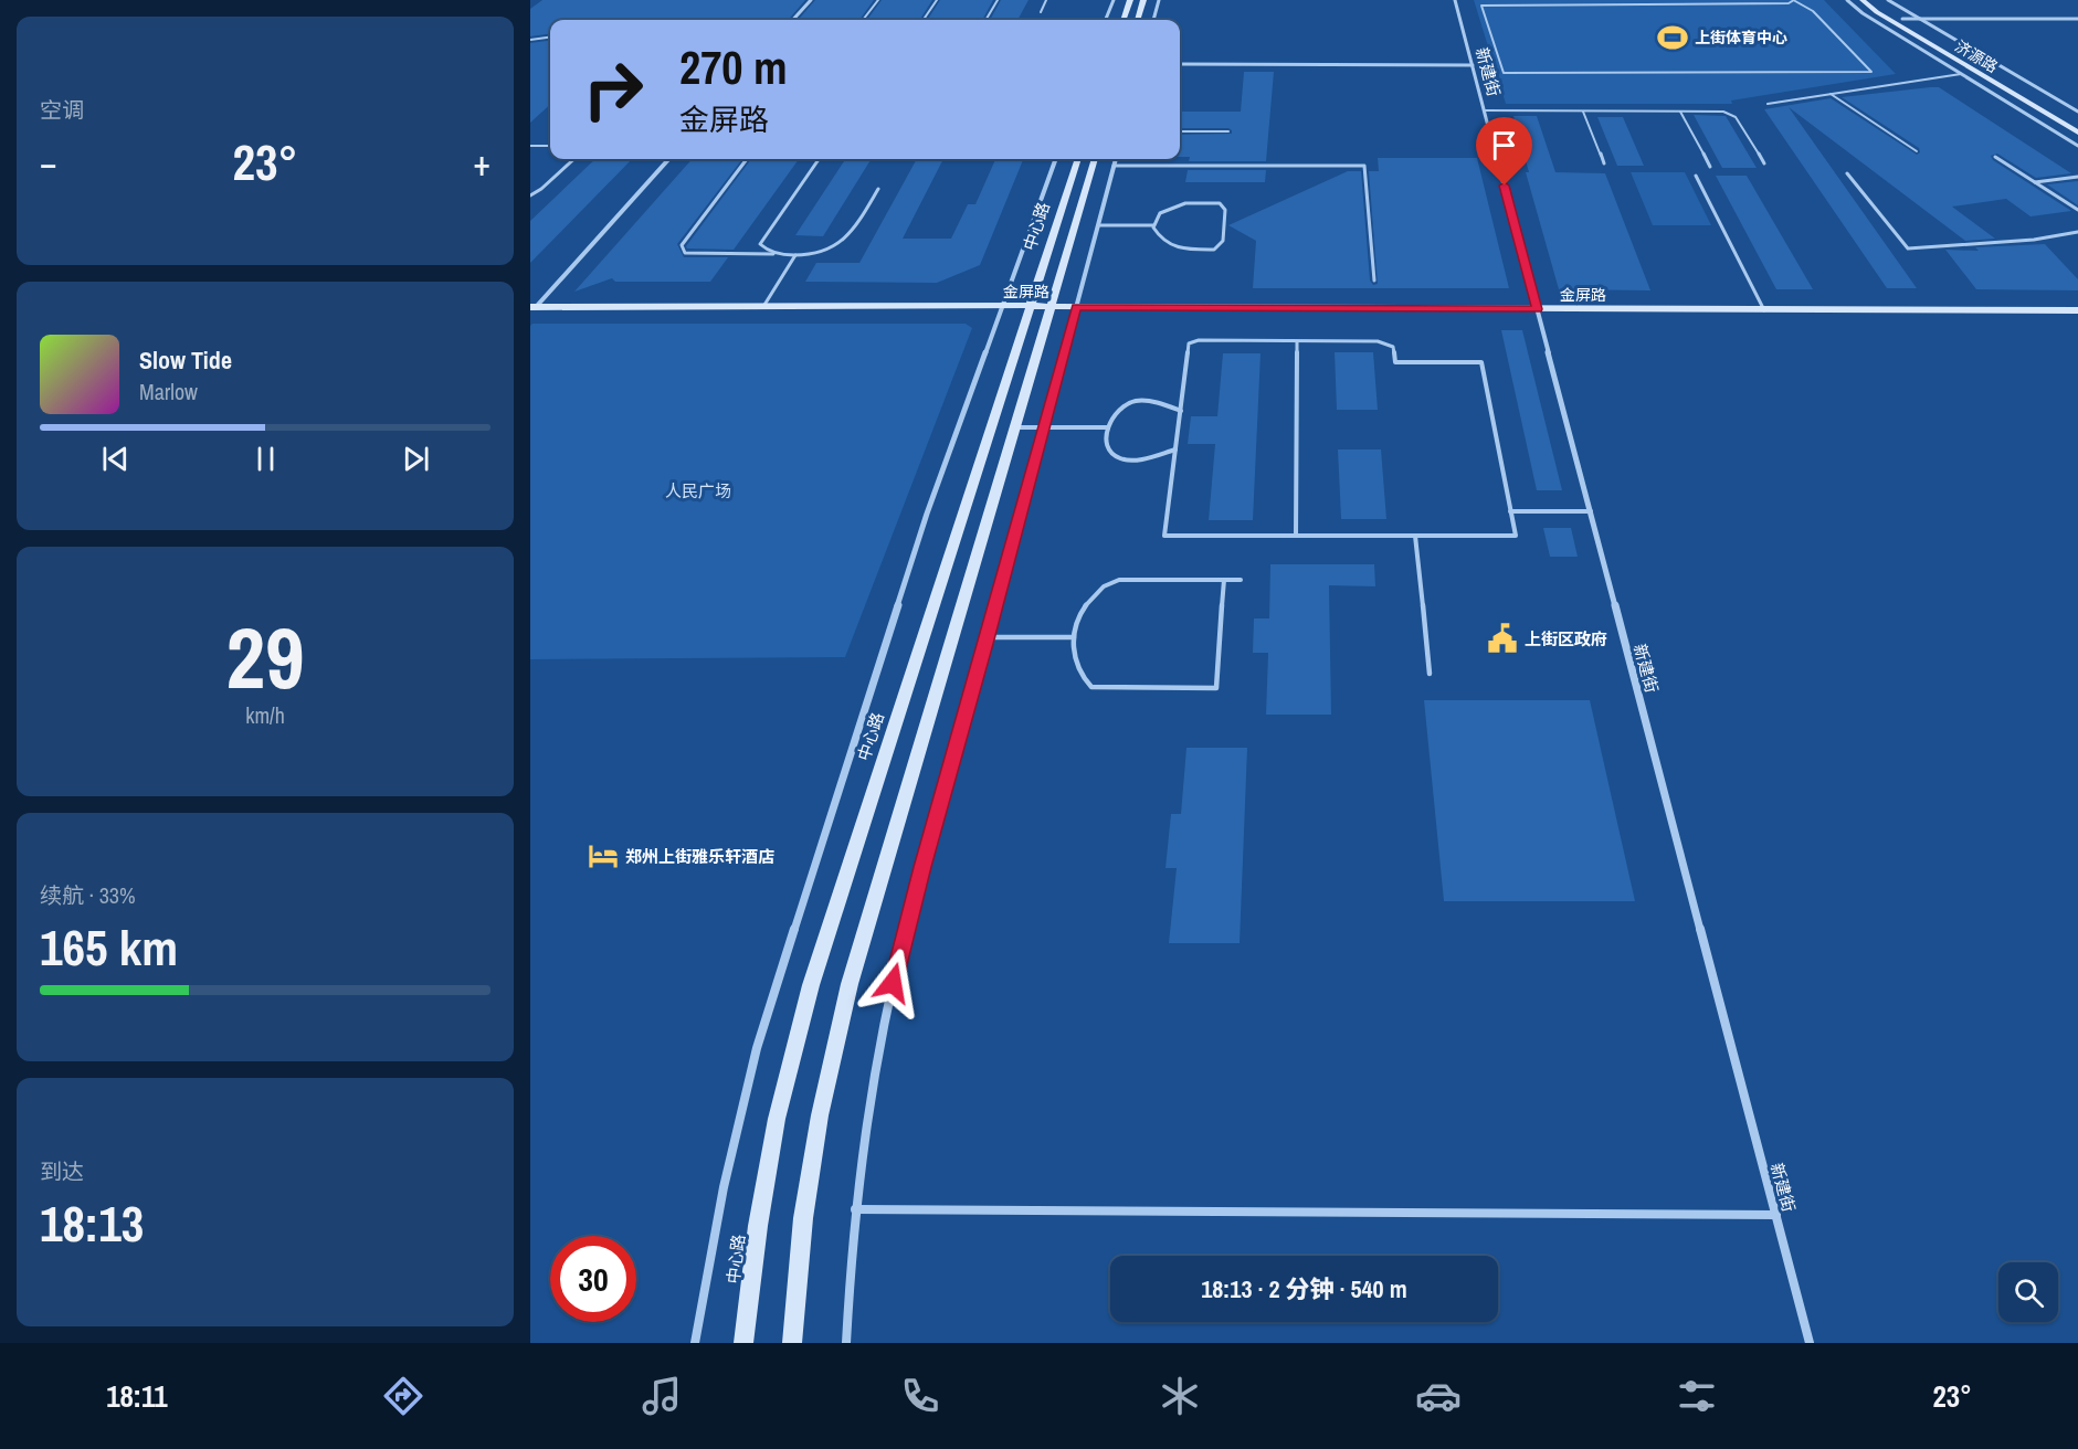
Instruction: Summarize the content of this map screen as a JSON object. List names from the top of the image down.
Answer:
{
  "streets": {
    "main road": ["济源路", "中心路", "金屏路"],
    "street": ["新建街"]
  },
  "crossings": [
    ["新建街", "金屏路"],
    ["中心路", "金屏路"]
  ],
  "parks": ["人民广场"],
  "places": {
    "sports": ["上街体育中心"],
    "public building": ["上街区政府"],
    "hotel": ["郑州上街雅乐轩酒店"]
  },
  "page": {
    "tile": [
      "空调",
      ["29", "km/h"],
      ["续航 · 33%", "165 km"],
      ["到达", "18:13"]
    ],
    "turn": ["270 m", "金屏路"],
    "heat": ["−", "23°", "+"],
    "song": ["Slow Tide", "Marlow"],
    "limit": "30",
    "trip": "18:13 · 2 分钟 · 540 m",
    "tabs": ["18:11", "23°"]
  }
}
